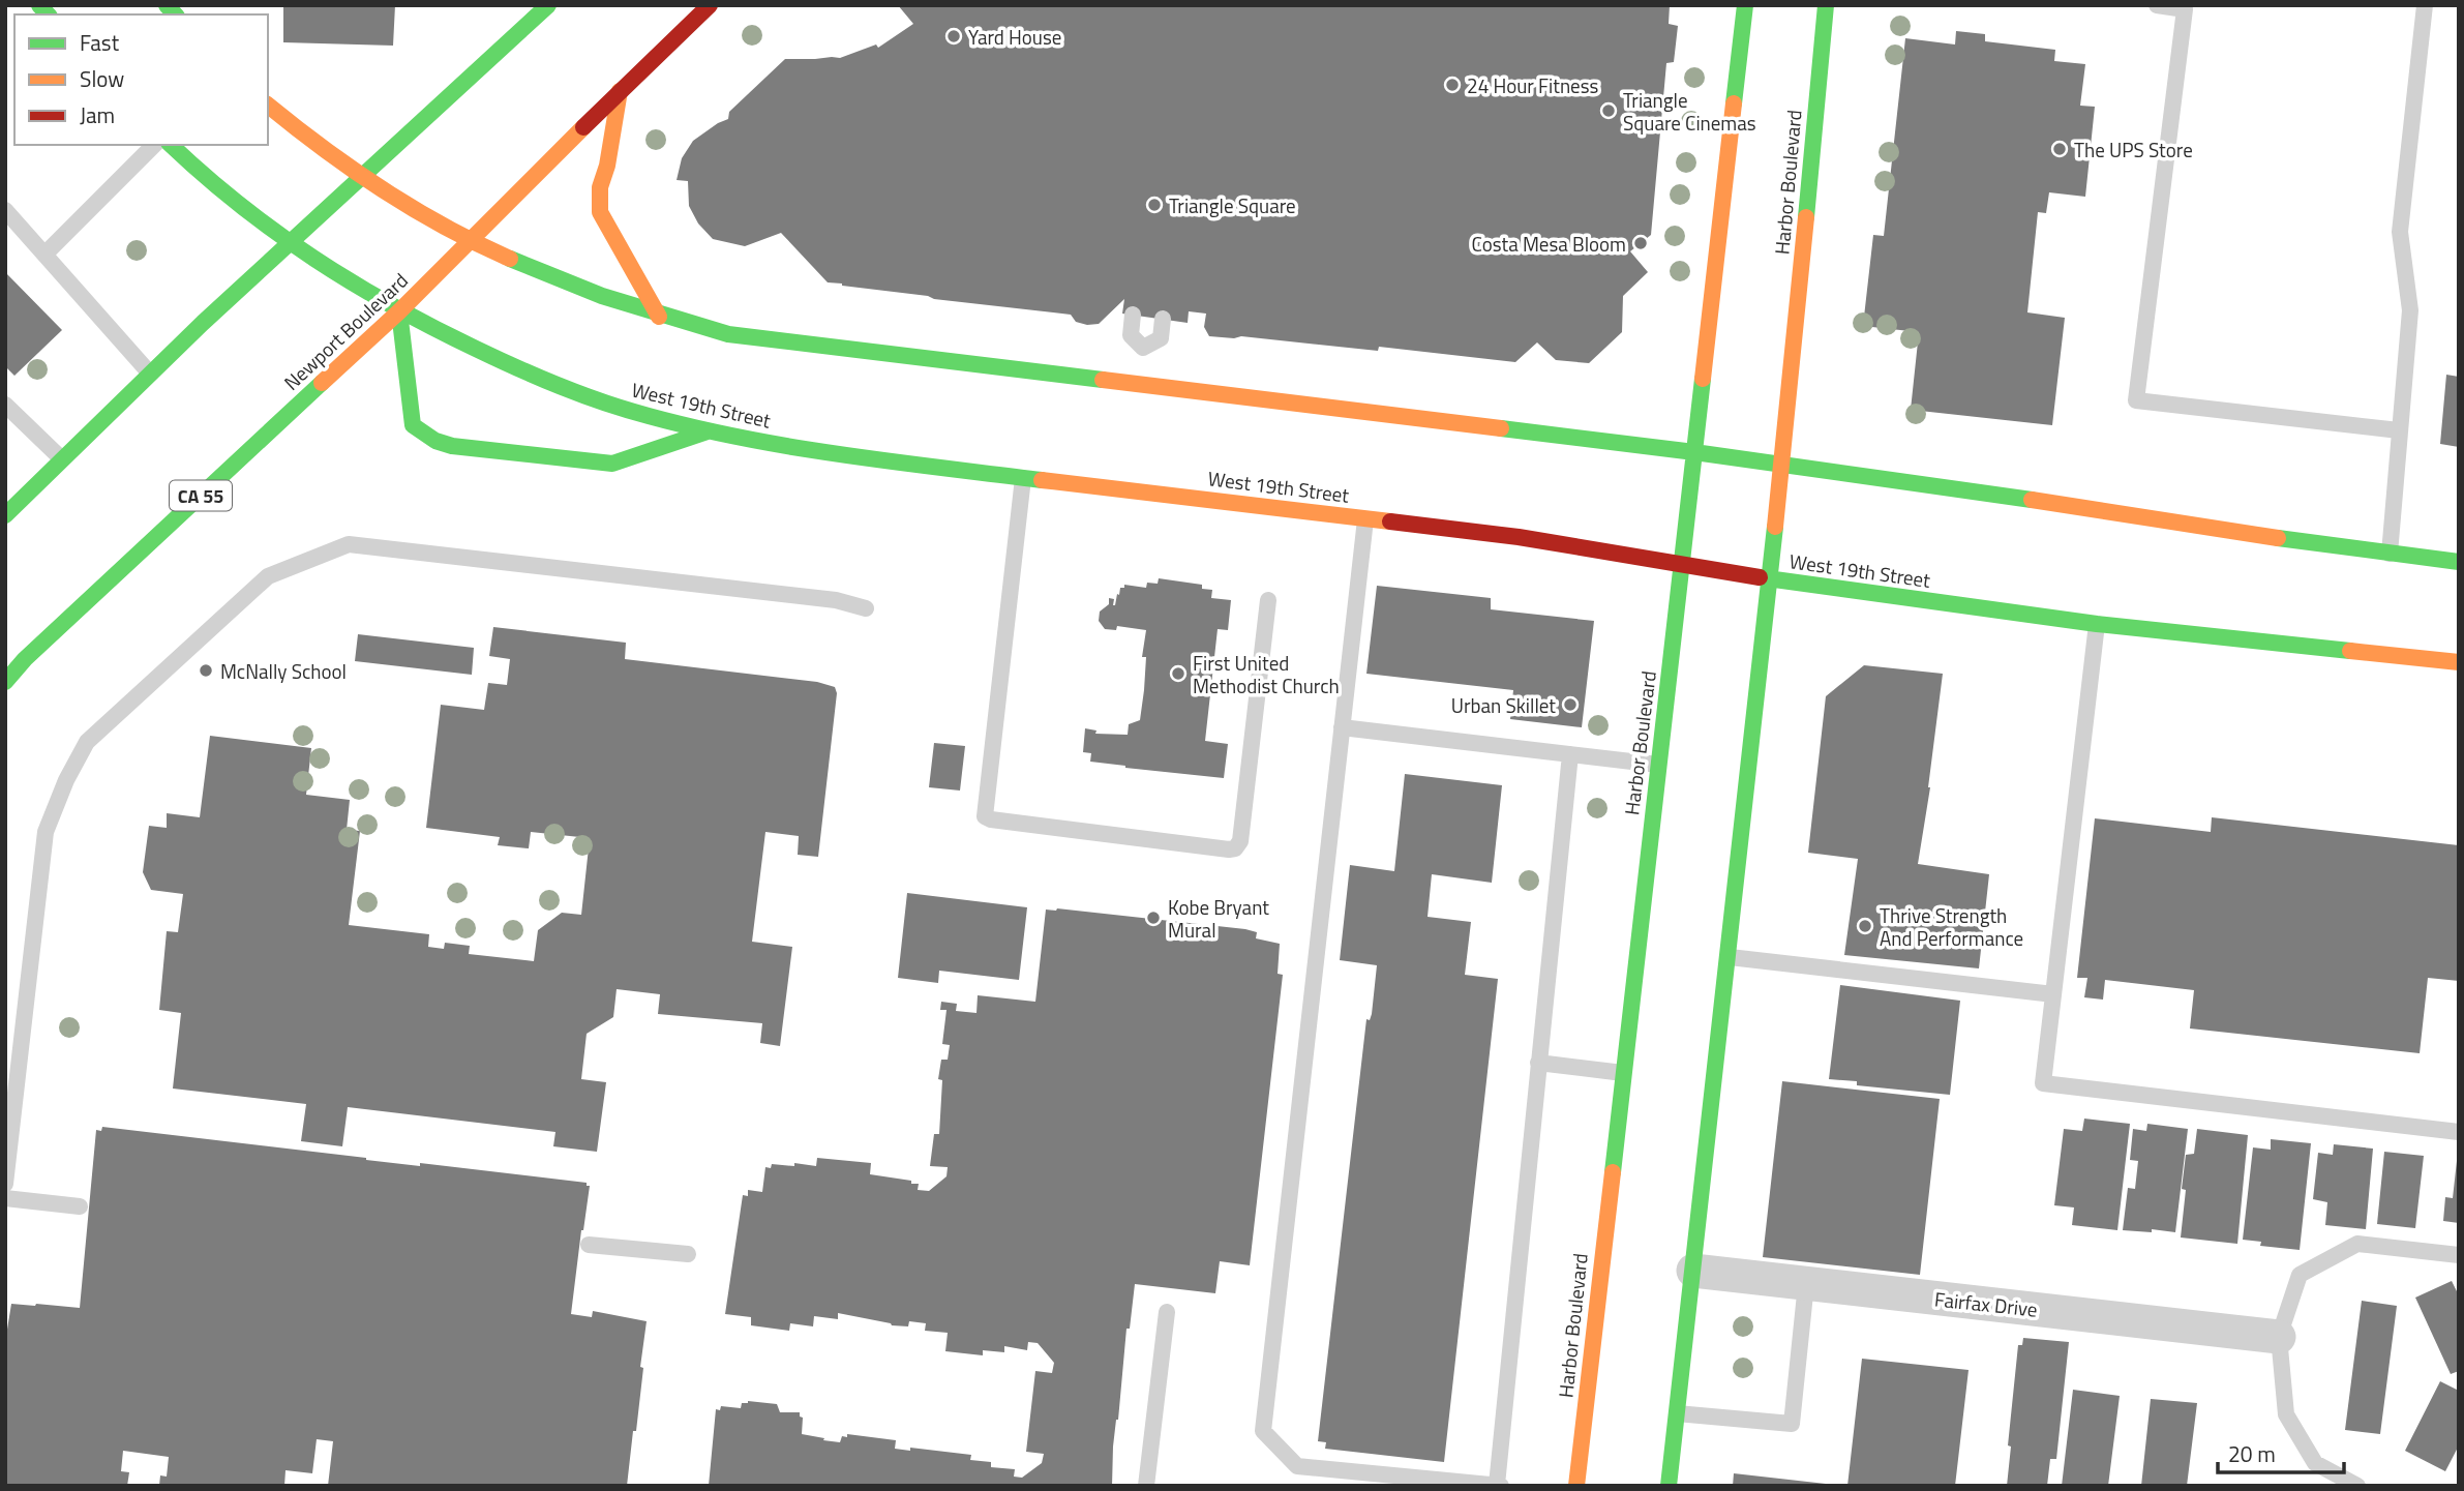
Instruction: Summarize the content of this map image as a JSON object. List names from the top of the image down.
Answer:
{
  "streets": {
    "main road": [
      "Harbor Boulevard",
      "Newport Boulevard",
      "West 19th Street",
      "CA 55"
    ],
    "street": ["Fairfax Drive"]
  },
  "crossings": [
    ["Harbor Boulevard", "West 19th Street"],
    ["Harbor Boulevard", "Fairfax Drive"],
    ["Newport Boulevard", "West 19th Street"]
  ],
  "places": [
    "Yard House",
    "24 Hour Fitness",
    "Triangle Square Cinemas",
    "The UPS Store",
    "Triangle Square",
    "Costa Mesa Bloom",
    "McNally School",
    "First United Methodist Church",
    "Urban Skillet",
    "Kobe Bryant Mural",
    "Thrive Strength And Performance"
  ],
  "legend": ["Fast", "Slow", "Jam"],
  "scale_bar": "20 m"
}
